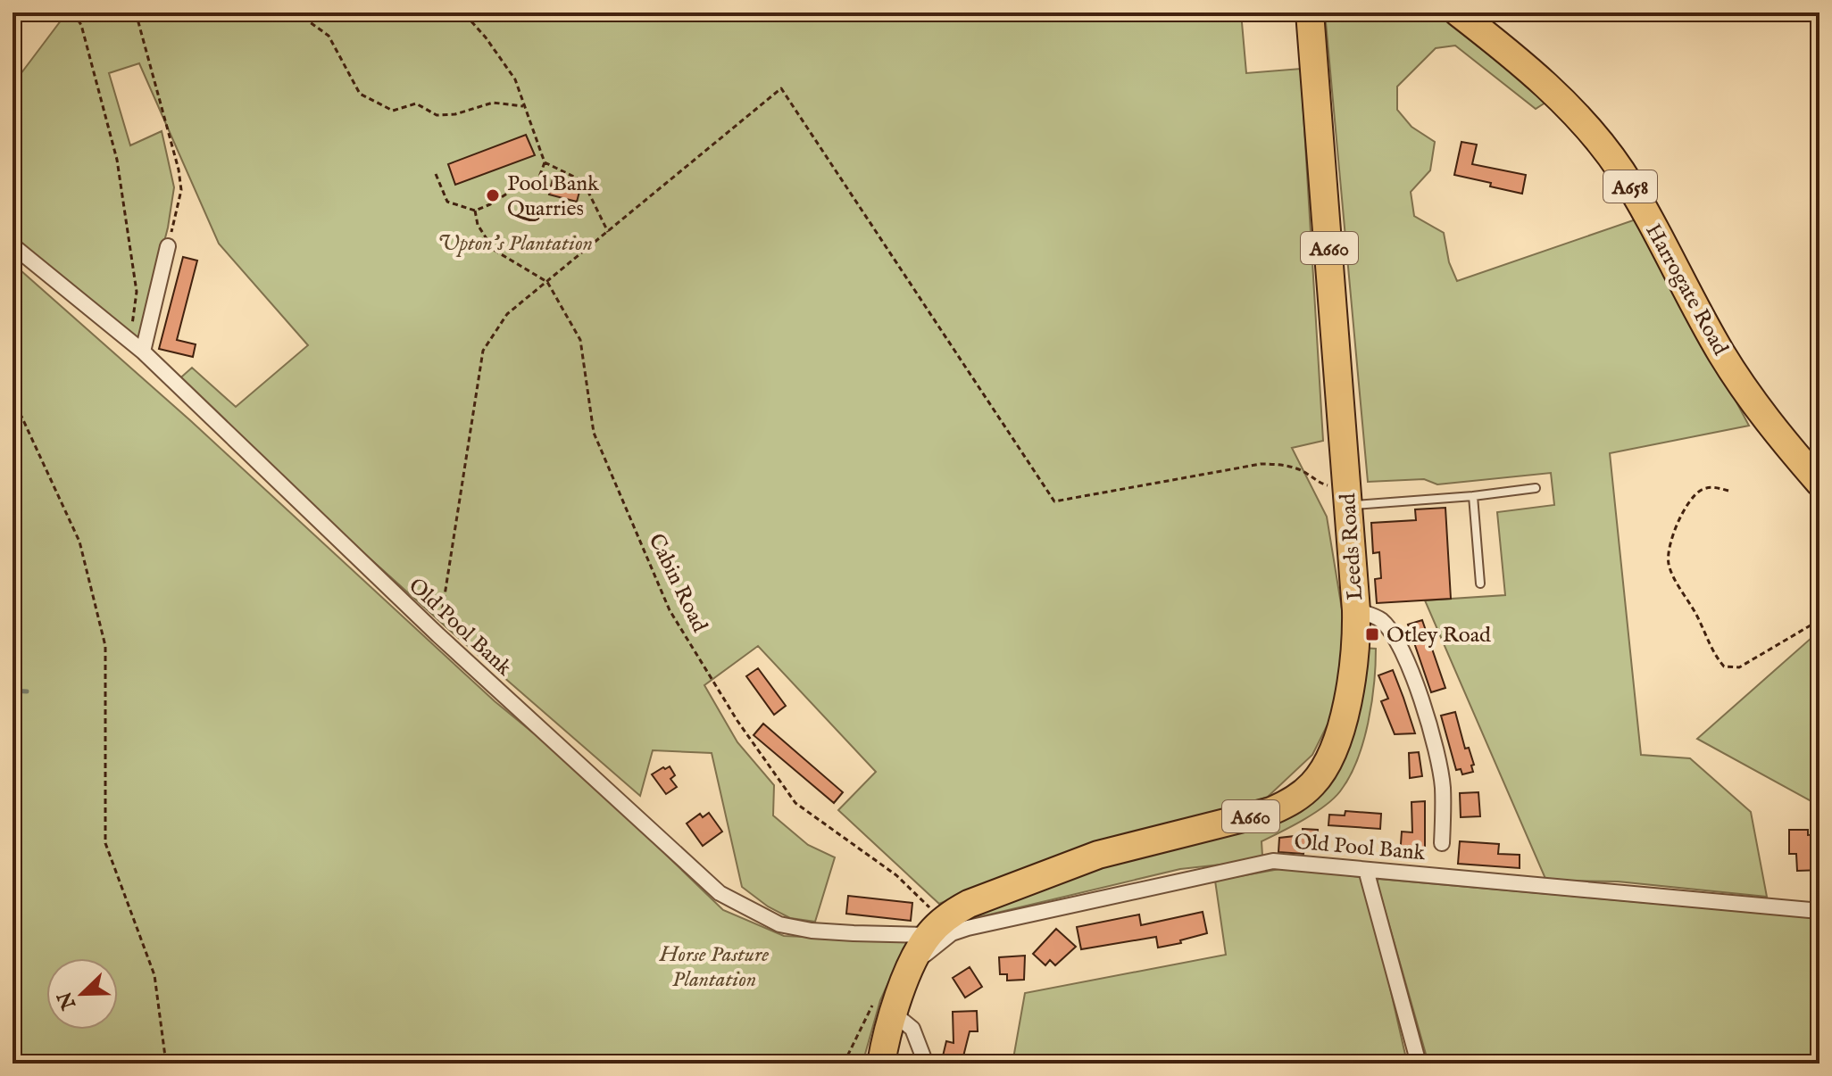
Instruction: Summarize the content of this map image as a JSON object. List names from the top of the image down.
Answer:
{
  "streets": {
    "highway": [
      "A658",
      "A660",
      "Harrogate Road",
      "Leeds Road"
    ],
    "street": ["Old Pool Bank"],
    "path": ["Cabin Road"]
  },
  "crossings": [
    ["Leeds Road", "Cabin Road"],
    ["Leeds Road", "Old Pool Bank"],
    ["Cabin Road", "Old Pool Bank"]
  ],
  "parks": ["Upton's Plantation", "Horse Pasture Plantation"],
  "places": {
    "other": ["Pool Bank Quarries"],
    "transit": ["Otley Road"]
  },
  "north": "bottom left"
}
